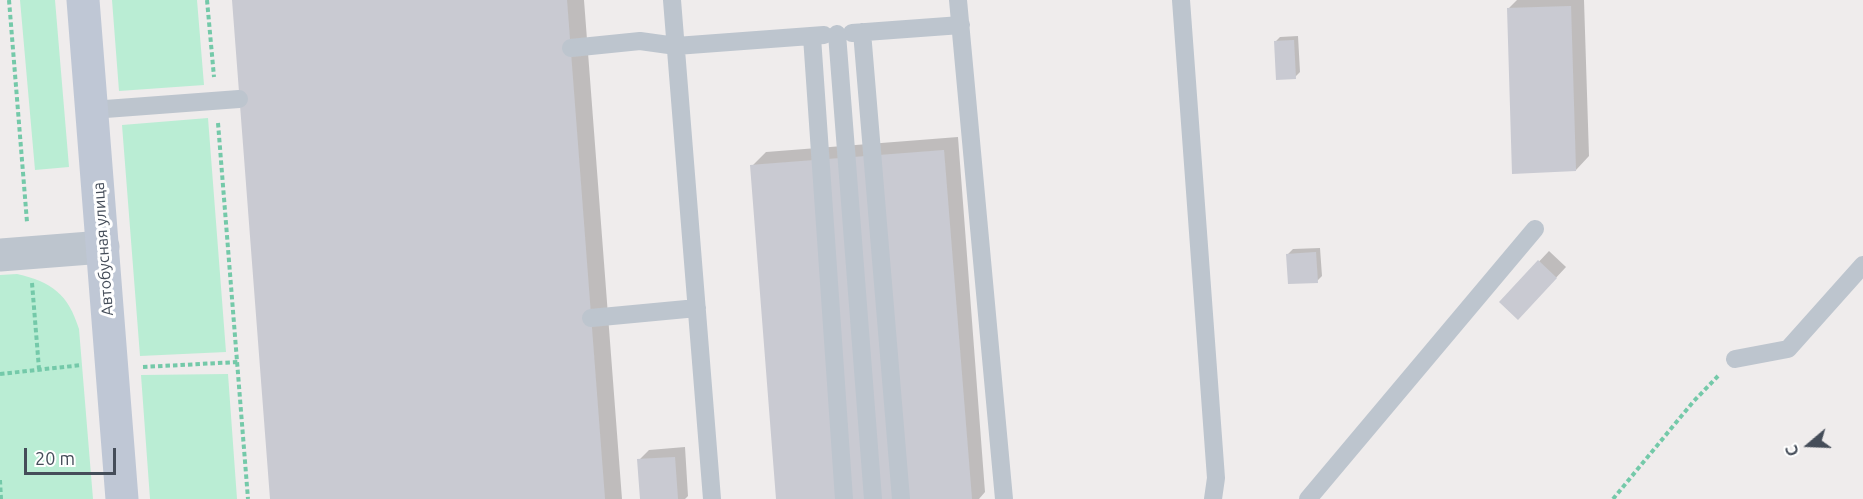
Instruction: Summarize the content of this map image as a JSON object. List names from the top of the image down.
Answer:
{
  "streets": {
    "street": ["Автобусная улица"]
  },
  "scale_bar": "20 m",
  "north": "left"
}
